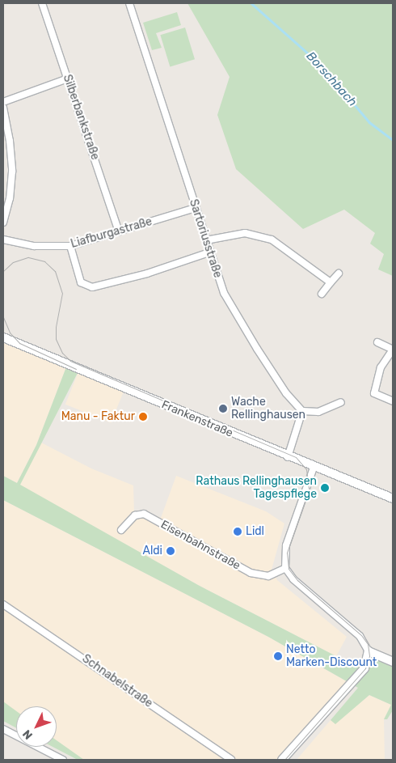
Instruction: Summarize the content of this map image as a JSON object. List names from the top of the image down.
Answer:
{
  "streets": {
    "main road": ["Frankenstraße"],
    "street": [
      "Silberbankstraße",
      "Liafburgastraße",
      "Sartoriusstraße",
      "Eisenbahnstraße",
      "Schnabelstraße"
    ]
  },
  "crossings": [
    ["Silberbankstraße", "Liafburgastraße"],
    ["Liafburgastraße", "Sartoriusstraße"]
  ],
  "water": ["Borschbach"],
  "places": [
    "Wache Rellinghausen",
    "Manu - Faktur",
    "Rathaus Rellinghausen Tagespflege",
    "Lidl",
    "Aldi",
    "Netto Marken-Discount"
  ],
  "north": "bottom left"
}
